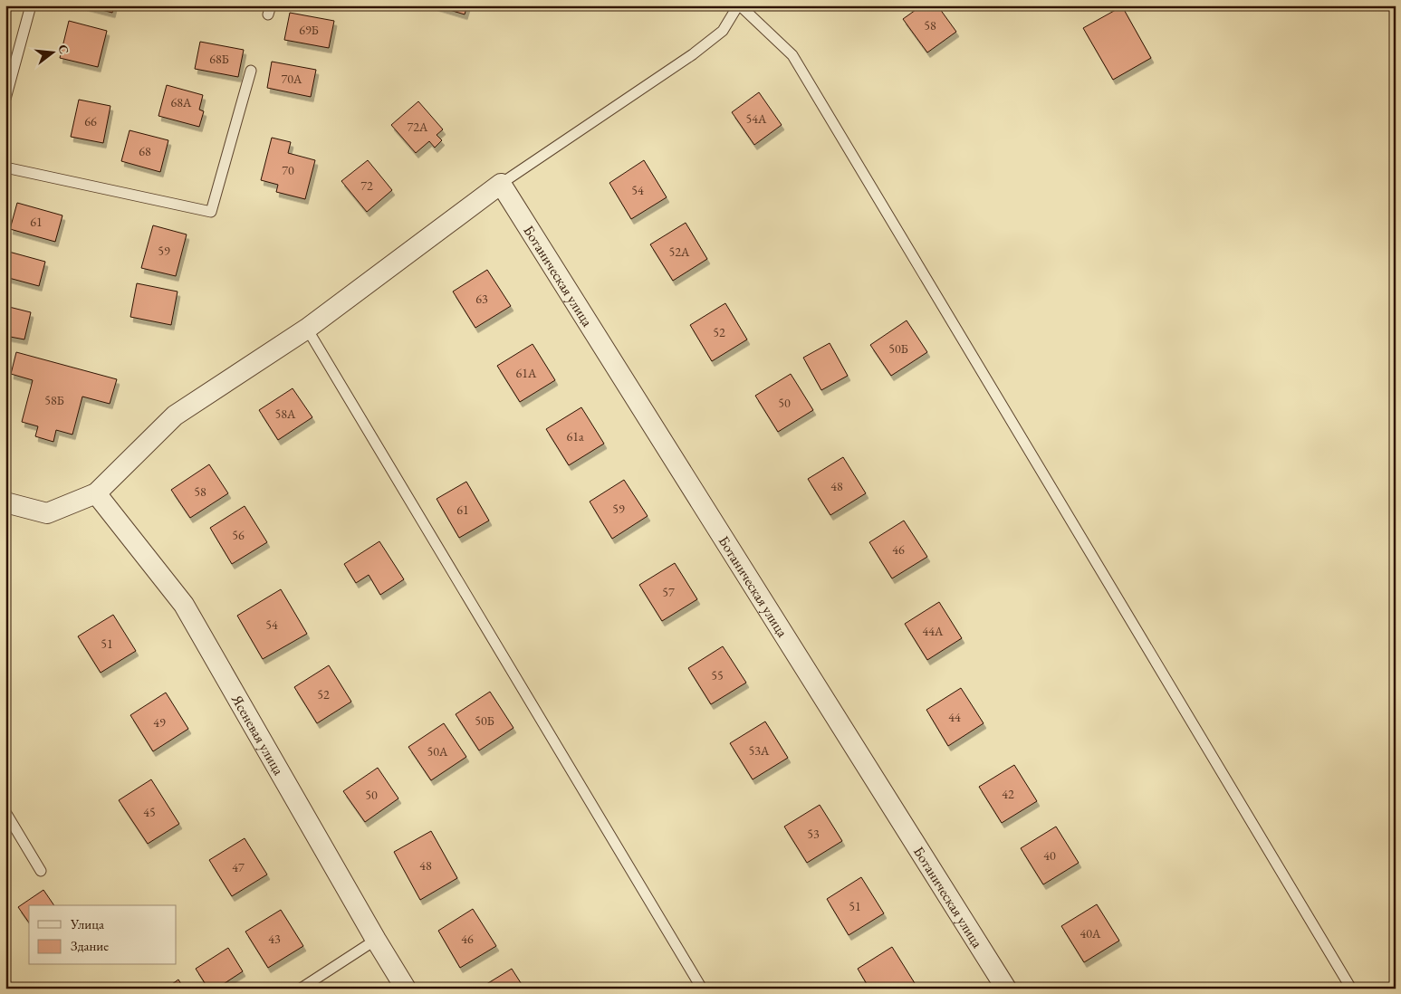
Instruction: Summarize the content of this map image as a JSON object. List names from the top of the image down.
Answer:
{
  "streets": {
    "street": ["Ботаническая улица", "Ясеневая улица"]
  },
  "house_numbers": [
    "58",
    "69Б",
    "68Б",
    "70А",
    "68А",
    "54А",
    "66",
    "72А",
    "68",
    "70",
    "72",
    "54",
    "61",
    "59",
    "52А",
    "63",
    "52",
    "50Б",
    "61А",
    "58Б",
    "50",
    "58А",
    "61а",
    "48",
    "58",
    "59",
    "61",
    "56",
    "46",
    "57",
    "54",
    "44А",
    "51",
    "55",
    "52",
    "44",
    "50Б",
    "49",
    "53А",
    "50А",
    "42",
    "50",
    "45",
    "53",
    "40",
    "48",
    "47",
    "51",
    "40А",
    "43",
    "46"
  ],
  "legend": ["Улица", "Здание"],
  "north": "right"
}
